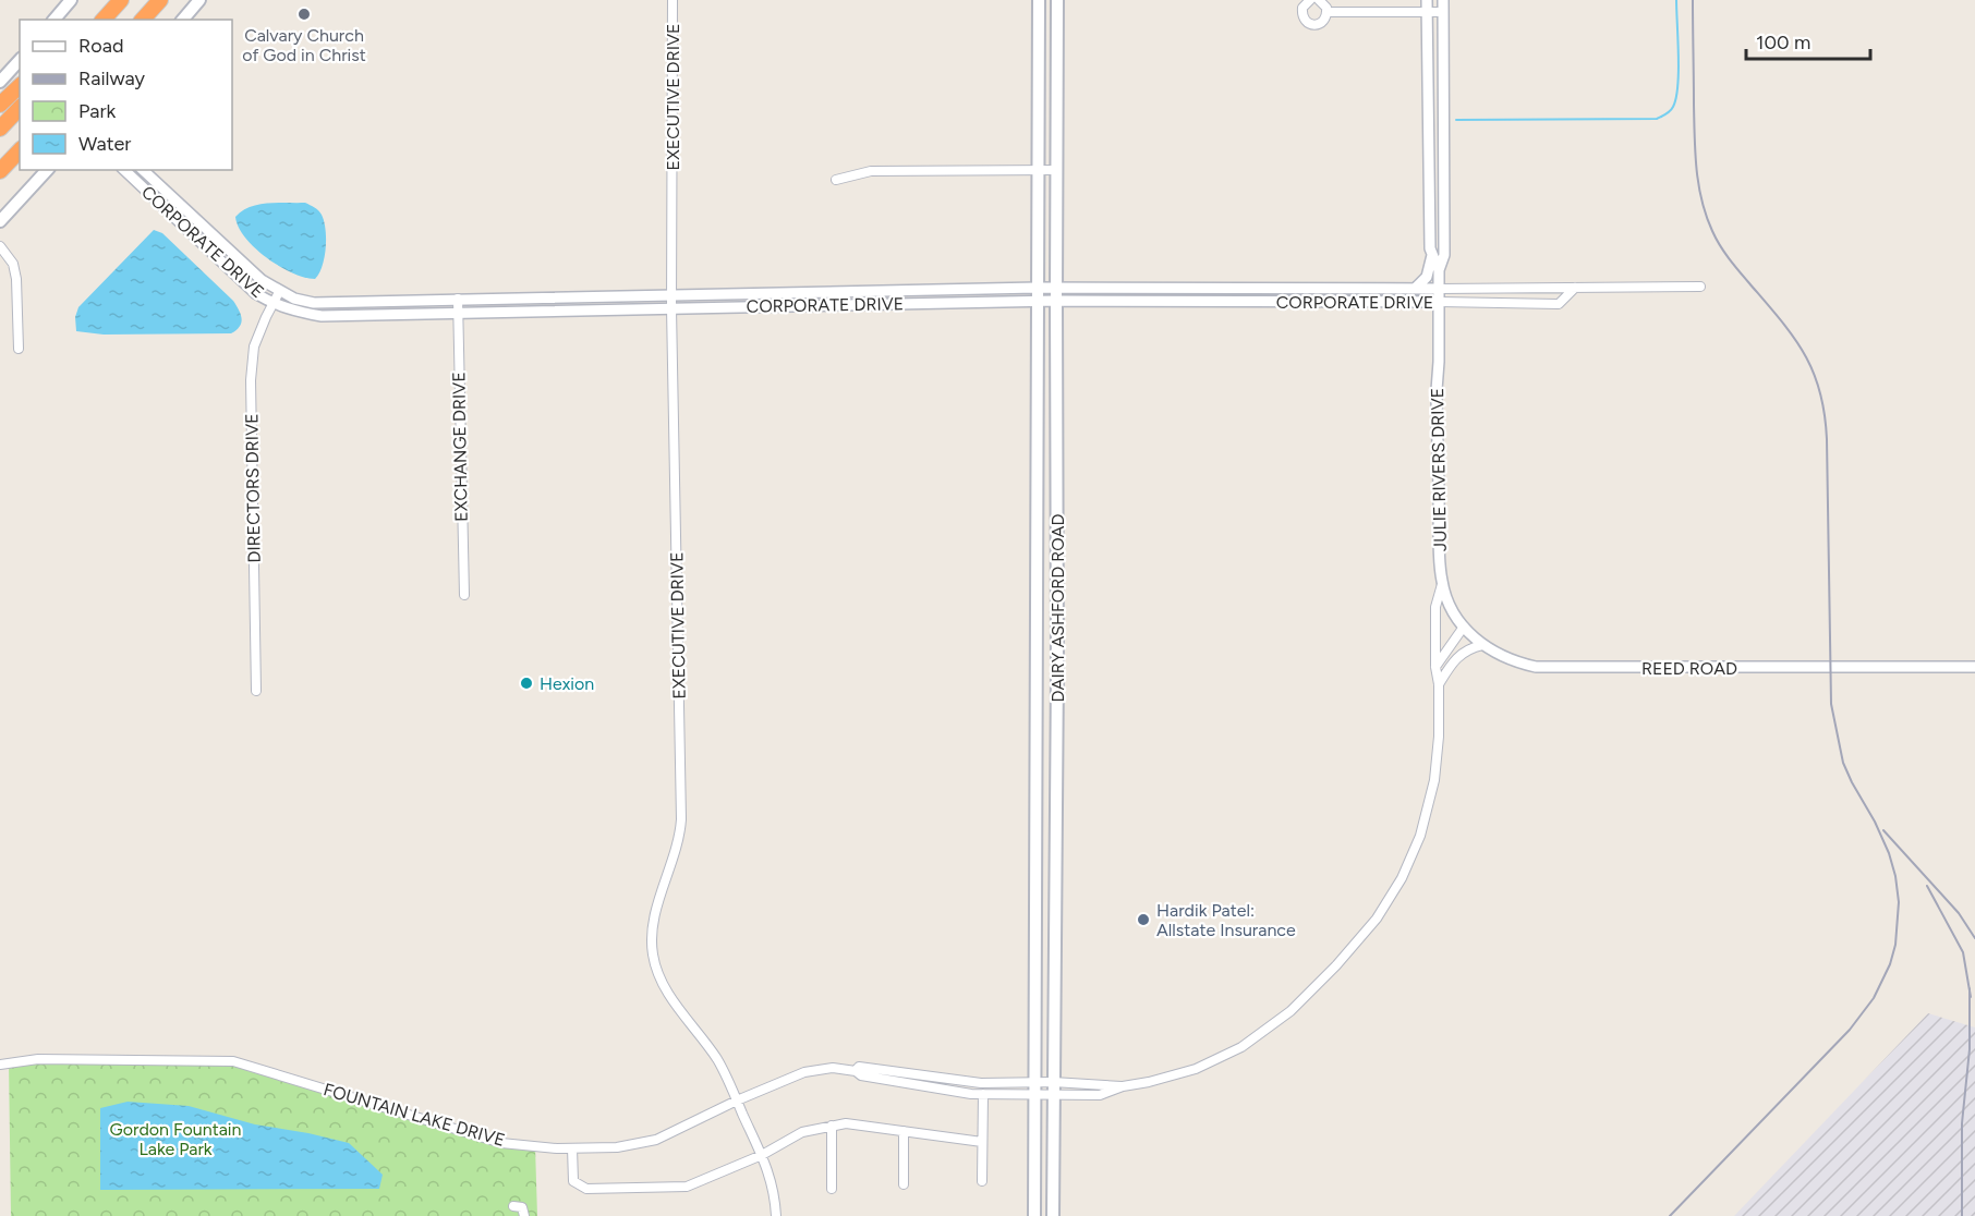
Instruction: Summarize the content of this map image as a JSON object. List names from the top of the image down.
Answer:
{
  "streets": {
    "main road": ["DAIRY ASHFORD ROAD"],
    "street": [
      "EXECUTIVE DRIVE",
      "CORPORATE DRIVE",
      "EXCHANGE DRIVE",
      "JULIE RIVERS DRIVE",
      "DIRECTORS DRIVE",
      "REED ROAD",
      "FOUNTAIN LAKE DRIVE"
    ]
  },
  "crossings": [
    ["EXECUTIVE DRIVE", "CORPORATE DRIVE"],
    ["EXECUTIVE DRIVE", "FOUNTAIN LAKE DRIVE"],
    ["CORPORATE DRIVE", "EXCHANGE DRIVE"],
    ["CORPORATE DRIVE", "JULIE RIVERS DRIVE"],
    ["CORPORATE DRIVE", "DIRECTORS DRIVE"],
    ["CORPORATE DRIVE", "DAIRY ASHFORD ROAD"],
    ["JULIE RIVERS DRIVE", "DAIRY ASHFORD ROAD"],
    ["JULIE RIVERS DRIVE", "REED ROAD"],
    ["JULIE RIVERS DRIVE", "FOUNTAIN LAKE DRIVE"],
    ["DAIRY ASHFORD ROAD", "FOUNTAIN LAKE DRIVE"]
  ],
  "parks": ["Gordon Fountain Lake Park"],
  "places": ["Calvary Church of God in Christ", "Hexion", "Hardik Patel: Allstate Insurance"],
  "legend": [
    "Road",
    "Railway",
    "Park",
    "Water"
  ],
  "scale_bar": "100 m"
}
